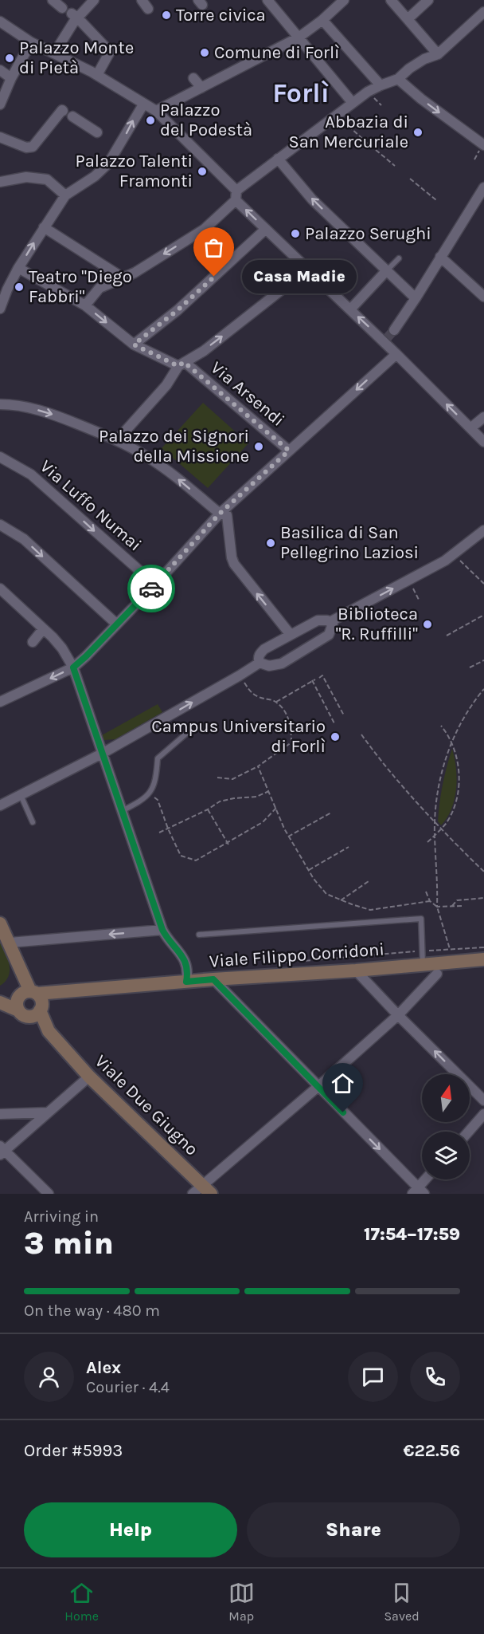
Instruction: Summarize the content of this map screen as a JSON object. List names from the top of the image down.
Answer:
{
  "streets": {
    "main road": ["Viale Filippo Corridoni", "Viale Due Giugno"],
    "street": ["Via Arsendi", "Via Luffo Numai"]
  },
  "crossings": [
    ["Viale Filippo Corridoni", "Viale Due Giugno"]
  ],
  "districts": ["Forlì"],
  "places": [
    "Torre civica",
    "Comune di Forlì",
    "Palazzo Monte di Pietà",
    "Palazzo del Podestà",
    "Abbazia di San Mercuriale",
    "Palazzo Talenti Framonti",
    "Palazzo Serughi",
    "Casa Madie",
    "Teatro \"Diego Fabbri\"",
    "Palazzo dei Signori della Missione",
    "Basilica di San Pellegrino Laziosi",
    "Biblioteca \"R. Ruffilli\"",
    "Campus Universitario di Forlì"
  ],
  "north": "top",
  "page": {
    "bubble": "Casa Madie",
    "heading": ["3 min", "Arriving in", "17:54–17:59"],
    "panel": [
      "Alex",
      "Courier · 4.4",
      "Order #5993",
      "€22.56"
    ],
    "bar": "On the way · 480 m",
    "buttons": ["Help", "Share"],
    "tabs": ["Home", "Map", "Saved"]
  }
}
